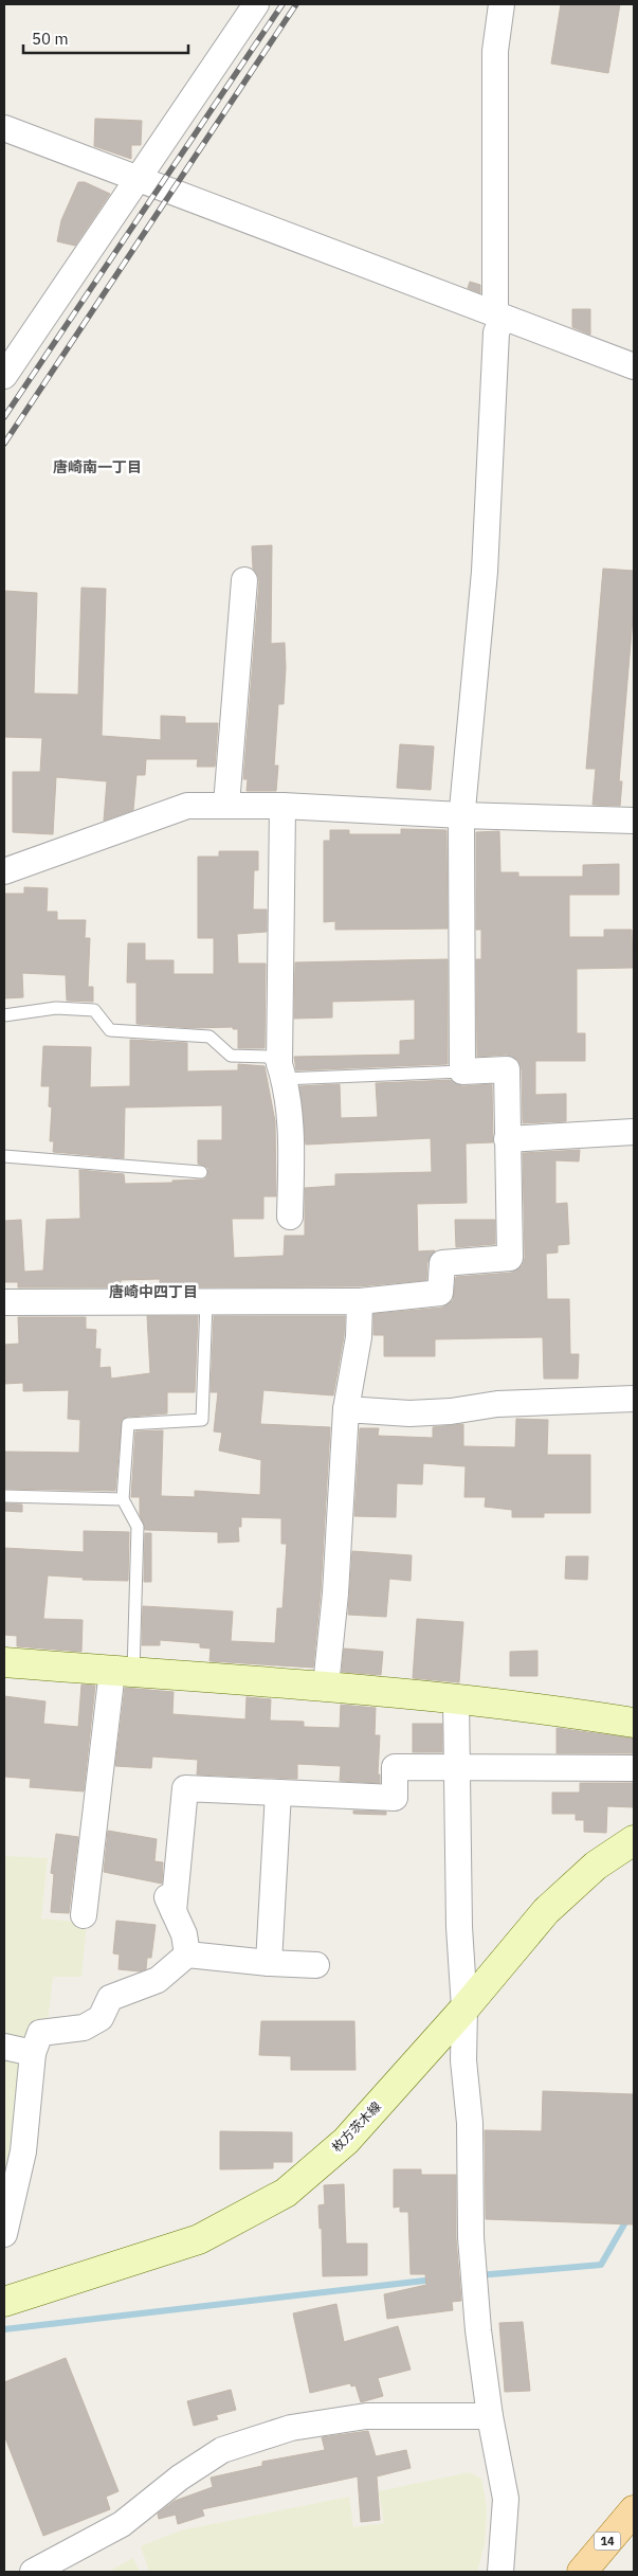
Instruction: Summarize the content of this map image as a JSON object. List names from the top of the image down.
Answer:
{
  "streets": {
    "main road": ["枚方茨木線", "14"]
  },
  "districts": ["唐崎南一丁目", "唐崎中四丁目"],
  "scale_bar": "50 m"
}
